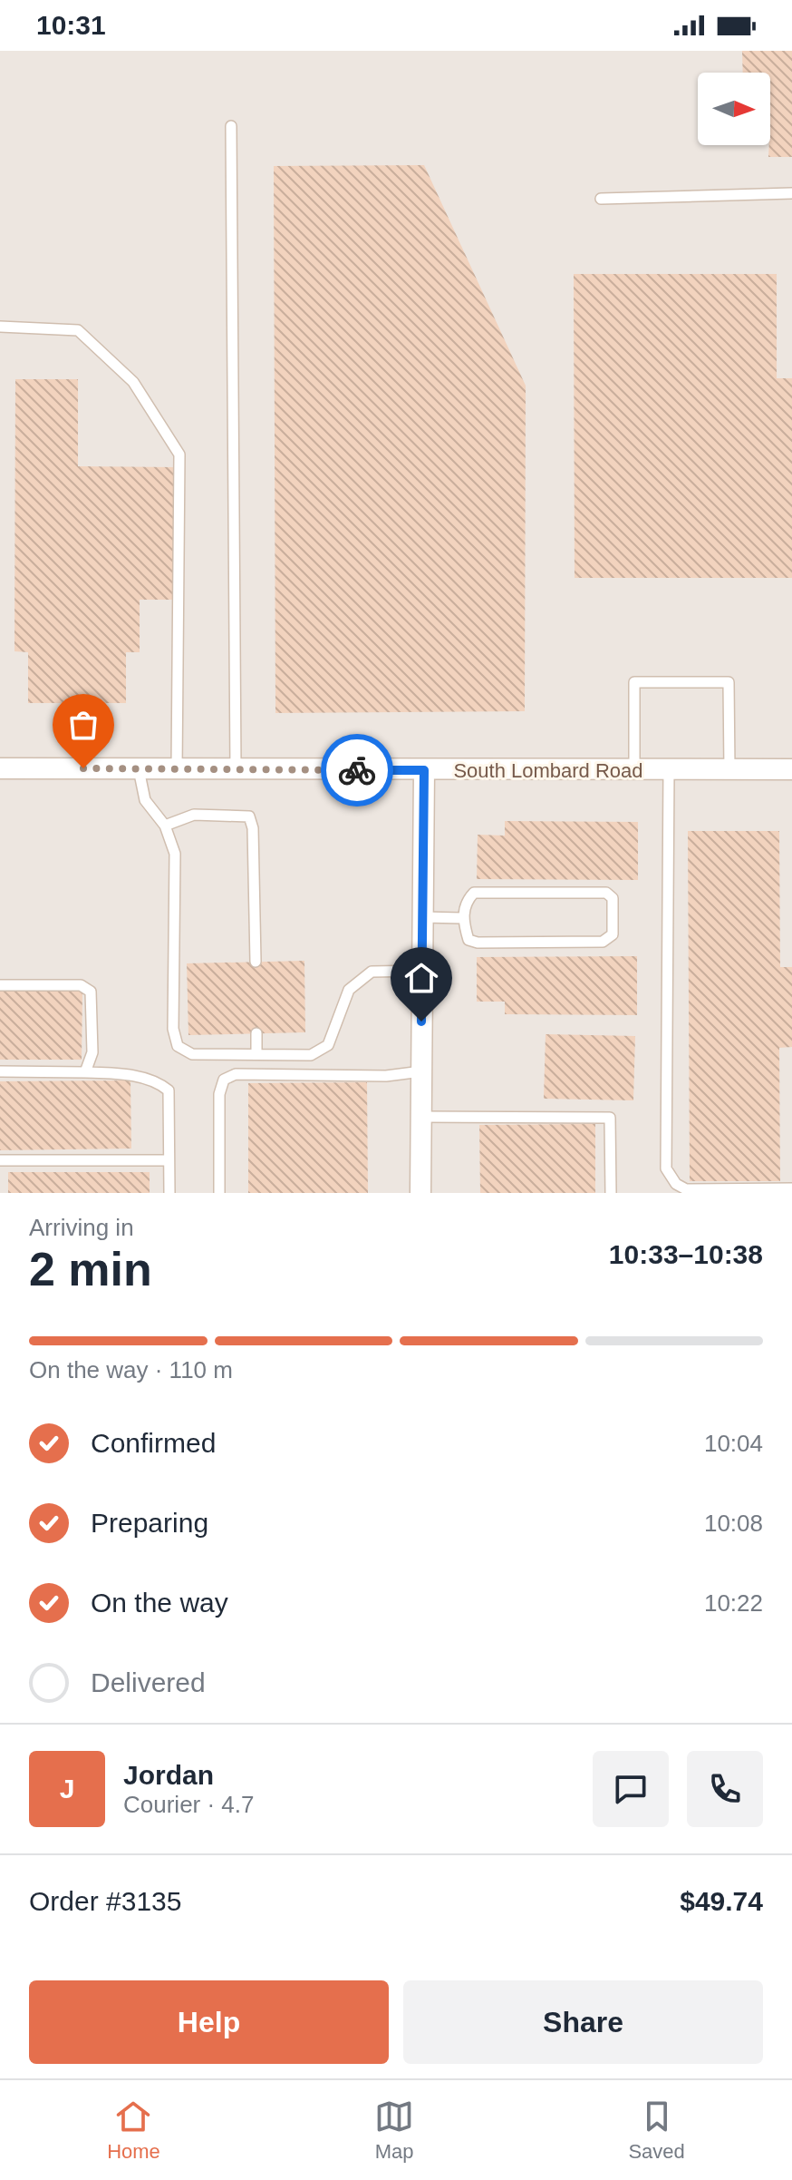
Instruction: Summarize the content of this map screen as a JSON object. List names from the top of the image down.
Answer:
{
  "streets": {
    "street": ["South Lombard Road"]
  },
  "north": "right",
  "page": {
    "status": "10:31",
    "heading": ["2 min", "Arriving in", "10:33–10:38"],
    "panel": [
      "Jordan",
      "Courier · 4.7",
      "Order #3135",
      "$49.74"
    ],
    "bar": "On the way · 110 m",
    "list": [
      ["Confirmed", "10:04"],
      ["Preparing", "10:08"],
      ["On the way", "10:22"],
      "Delivered"
    ],
    "round": "J",
    "buttons": ["Help", "Share"],
    "tabs": ["Home", "Map", "Saved"]
  }
}
